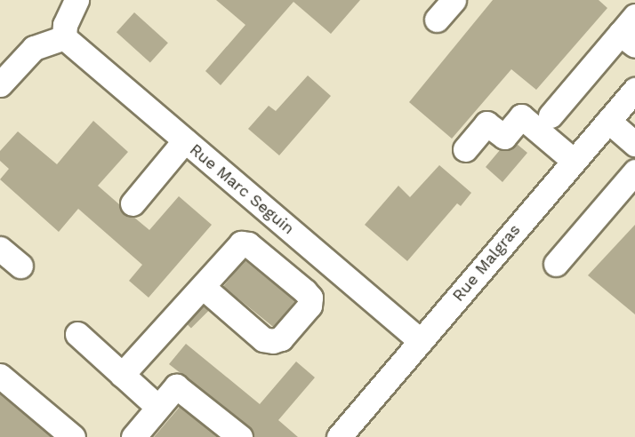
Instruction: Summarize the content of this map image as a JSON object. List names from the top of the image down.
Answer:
{
  "streets": {
    "street": ["Rue Marc Seguin", "Rue Malgras"]
  },
  "crossings": [
    ["Rue Marc Seguin", "Rue Malgras"]
  ]
}
